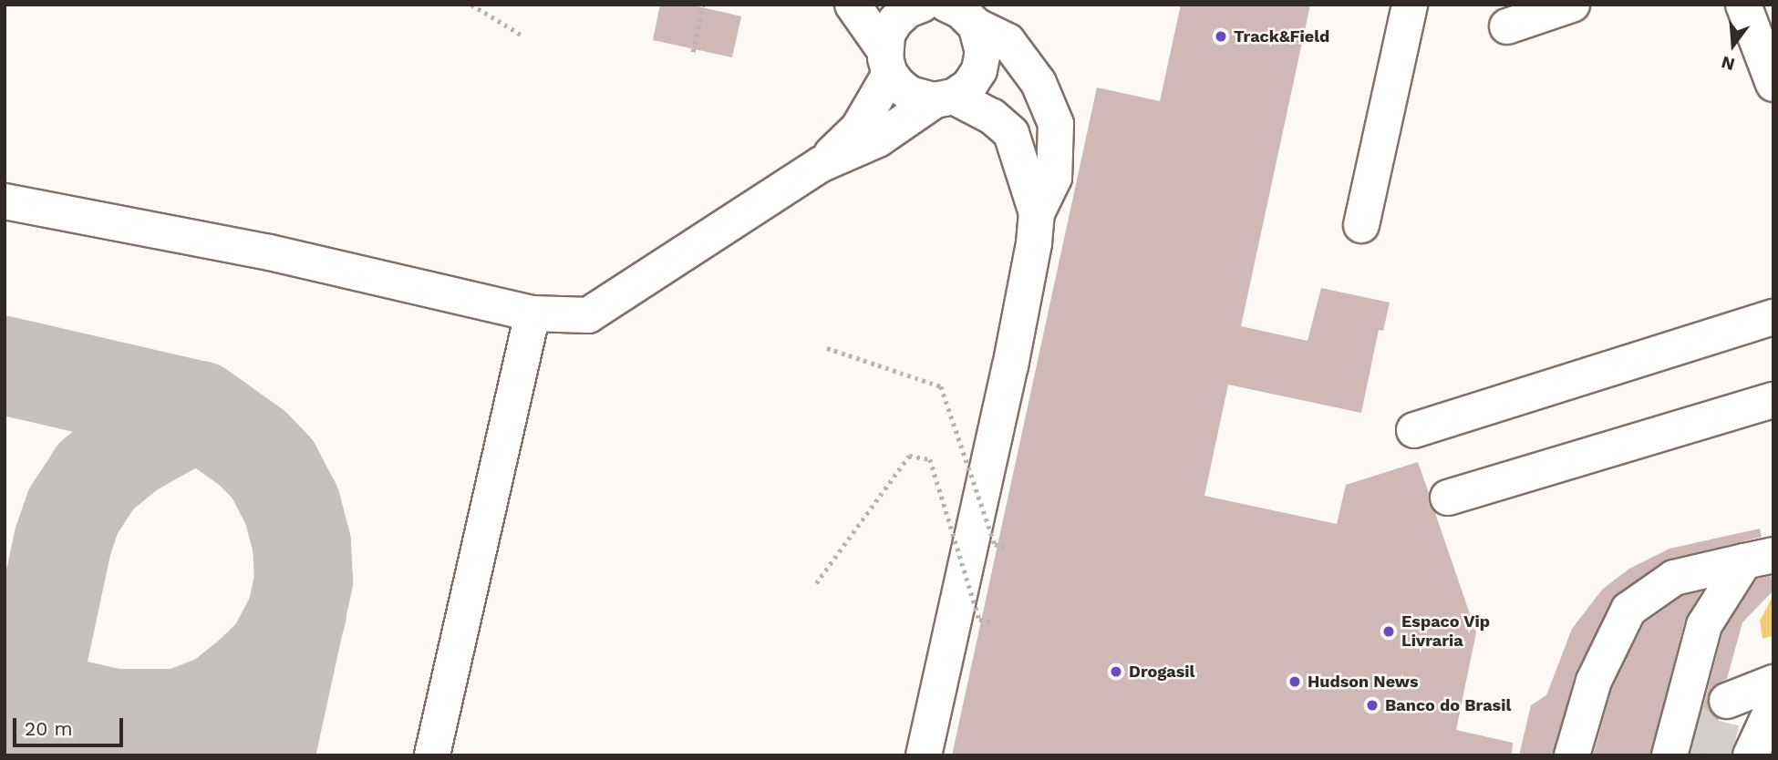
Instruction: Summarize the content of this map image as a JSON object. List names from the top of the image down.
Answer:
{
  "places": [
    "Track&Field",
    "Espaco Vip Livraria",
    "Drogasil",
    "Hudson News",
    "Banco do Brasil"
  ],
  "scale_bar": "20 m",
  "north": "bottom"
}
